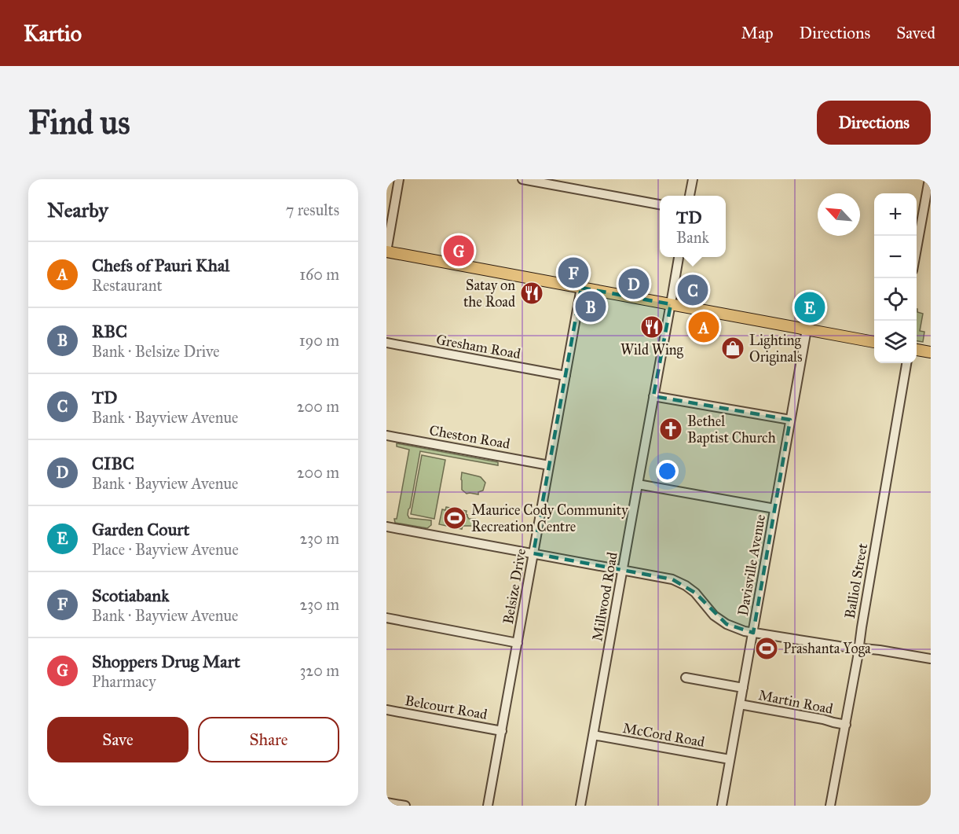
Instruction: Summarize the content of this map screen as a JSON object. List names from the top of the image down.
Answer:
{
  "streets": {
    "street": [
      "Gresham Road",
      "Cheston Road",
      "Davisville Avenue",
      "Balliol Street",
      "Belsize Drive",
      "Millwood Road",
      "Martin Road",
      "Belcourt Road",
      "McCord Road"
    ]
  },
  "crossings": [
    ["Gresham Road", "Belsize Drive"],
    ["Cheston Road", "Belsize Drive"],
    ["Davisville Avenue", "Martin Road"],
    ["Davisville Avenue", "McCord Road"],
    ["Balliol Street", "Martin Road"],
    ["Belsize Drive", "Belcourt Road"],
    ["Millwood Road", "McCord Road"]
  ],
  "places": {
    "restaurant": ["Satay on the Road", "Wild Wing"],
    "shop": ["Lighting Originals"],
    "church": ["Bethel Baptist Church"],
    "sports": ["Maurice Cody Community Recreation Centre", "Prashanta Yoga"]
  },
  "north": "top left",
  "page": {
    "header": "Kartio",
    "nav": ["Map", "Directions", "Saved"],
    "buttons": [
      "Directions",
      ["Save", "Share"]
    ],
    "title": "Find us",
    "heading": ["Nearby", "7 results"],
    "map_buttons": ["+", "−"],
    "popup": ["TD", "Bank"],
    "pins": [
      "G",
      "F",
      "D",
      "C",
      "B",
      "E",
      "A"
    ],
    "list": [
      {
        "mark": "A",
        "name": "Chefs of Pauri Khal",
        "note": "Restaurant",
        "value": "160 m"
      },
      {
        "mark": "B",
        "name": "RBC",
        "note": "Bank · Belsize Drive",
        "value": "190 m"
      },
      {
        "mark": "C",
        "name": "TD",
        "note": "Bank · Bayview Avenue",
        "value": "200 m"
      },
      {
        "mark": "D",
        "name": "CIBC",
        "note": "Bank · Bayview Avenue",
        "value": "200 m"
      },
      {
        "mark": "E",
        "name": "Garden Court",
        "note": "Place · Bayview Avenue",
        "value": "230 m"
      },
      {
        "mark": "F",
        "name": "Scotiabank",
        "note": "Bank · Bayview Avenue",
        "value": "230 m"
      },
      {
        "mark": "G",
        "name": "Shoppers Drug Mart",
        "note": "Pharmacy",
        "value": "320 m"
      }
    ]
  }
}
